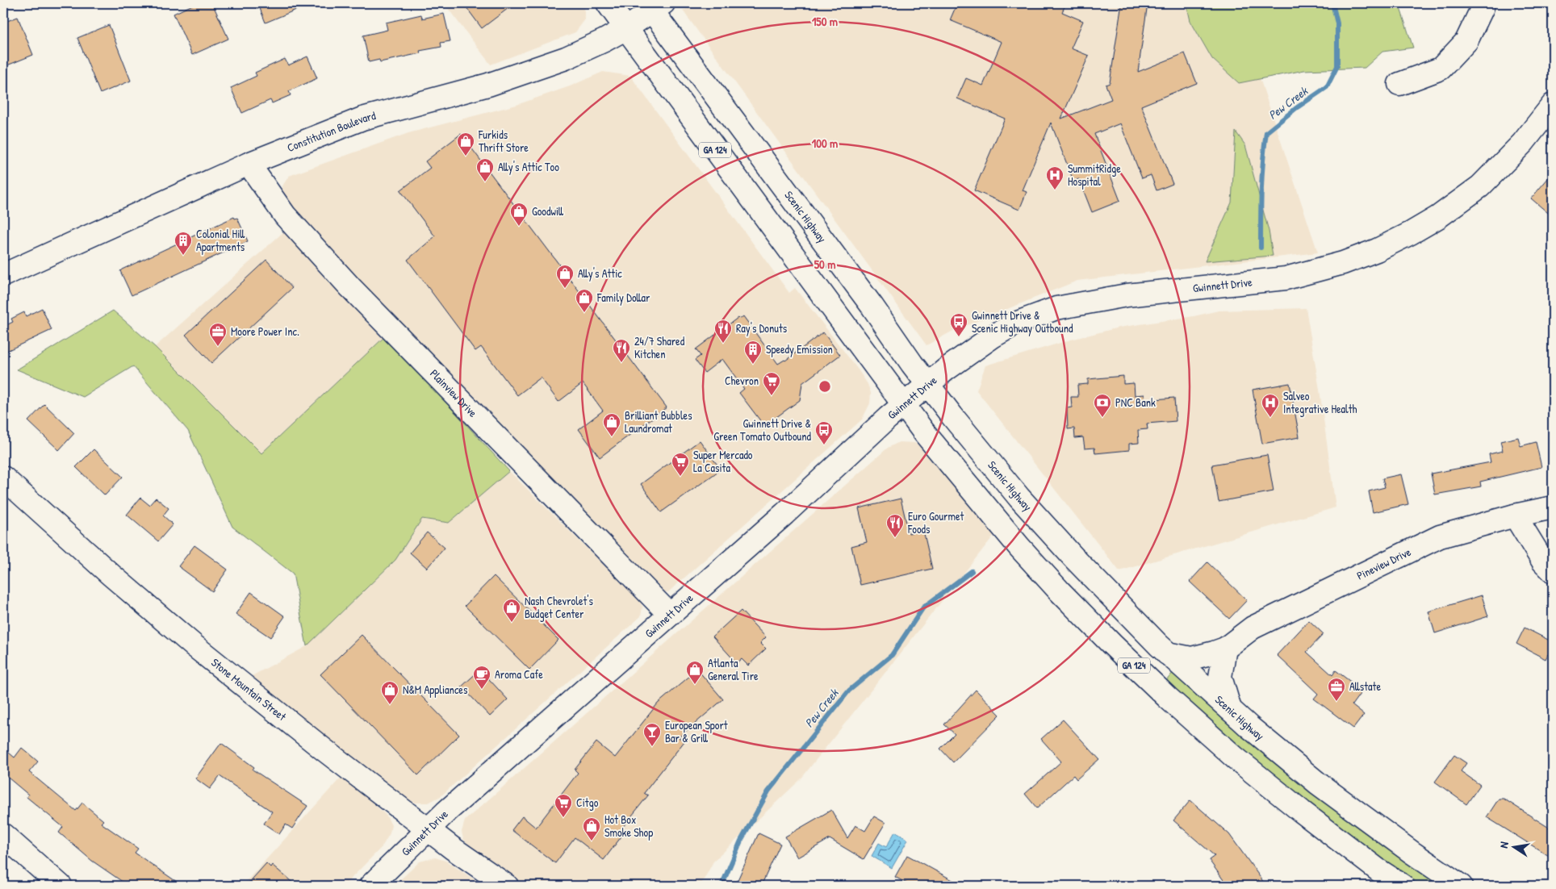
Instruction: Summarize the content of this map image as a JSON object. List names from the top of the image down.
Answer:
{
  "streets": {
    "main road": [
      "Constitution Boulevard",
      "GA 124",
      "Scenic Highway",
      "Gwinnett Drive",
      "Plainview Drive",
      "Pineview Drive",
      "Stone Mountain Street"
    ]
  },
  "crossings": [
    ["Constitution Boulevard", "GA 124"],
    ["Constitution Boulevard", "Scenic Highway"],
    ["Constitution Boulevard", "Plainview Drive"],
    ["GA 124", "Gwinnett Drive"],
    ["Scenic Highway", "Gwinnett Drive"],
    ["Gwinnett Drive", "Plainview Drive"],
    ["Gwinnett Drive", "Stone Mountain Street"]
  ],
  "water": ["Pew Creek"],
  "places": {
    "shop": [
      "Furkids Thrift Store",
      "Ally's Attic Too",
      "Goodwill",
      "Ally's Attic",
      "Family Dollar",
      "Brilliant Bubbles Laundromat",
      "Nash Chevrolet's Budget Center",
      "Atlanta General Tire",
      "N&M Appliances",
      "Hot Box Smoke Shop"
    ],
    "hospital": ["SummitRidge Hospital", "Salveo Integrative Health"],
    "building": ["Colonial Hill Apartments", "Speedy Emission"],
    "bus stop": ["Gwinnett Drive & Scenic Highway Outbound", "Gwinnett Drive & Green Tomato Outbound"],
    "restaurant": ["Ray's Donuts", "24/7 Shared Kitchen", "Euro Gourmet Foods"],
    "office": ["Moore Power Inc.", "Allstate"],
    "supermarket": ["Chevron", "Super Mercado La Casita", "Citgo"],
    "bank": ["PNC Bank"],
    "cafe": ["Aroma Cafe"],
    "bar": ["European Sport Bar & Grill"]
  },
  "north": "left",
  "rings": ["150 m", "100 m", "50 m"]
}
